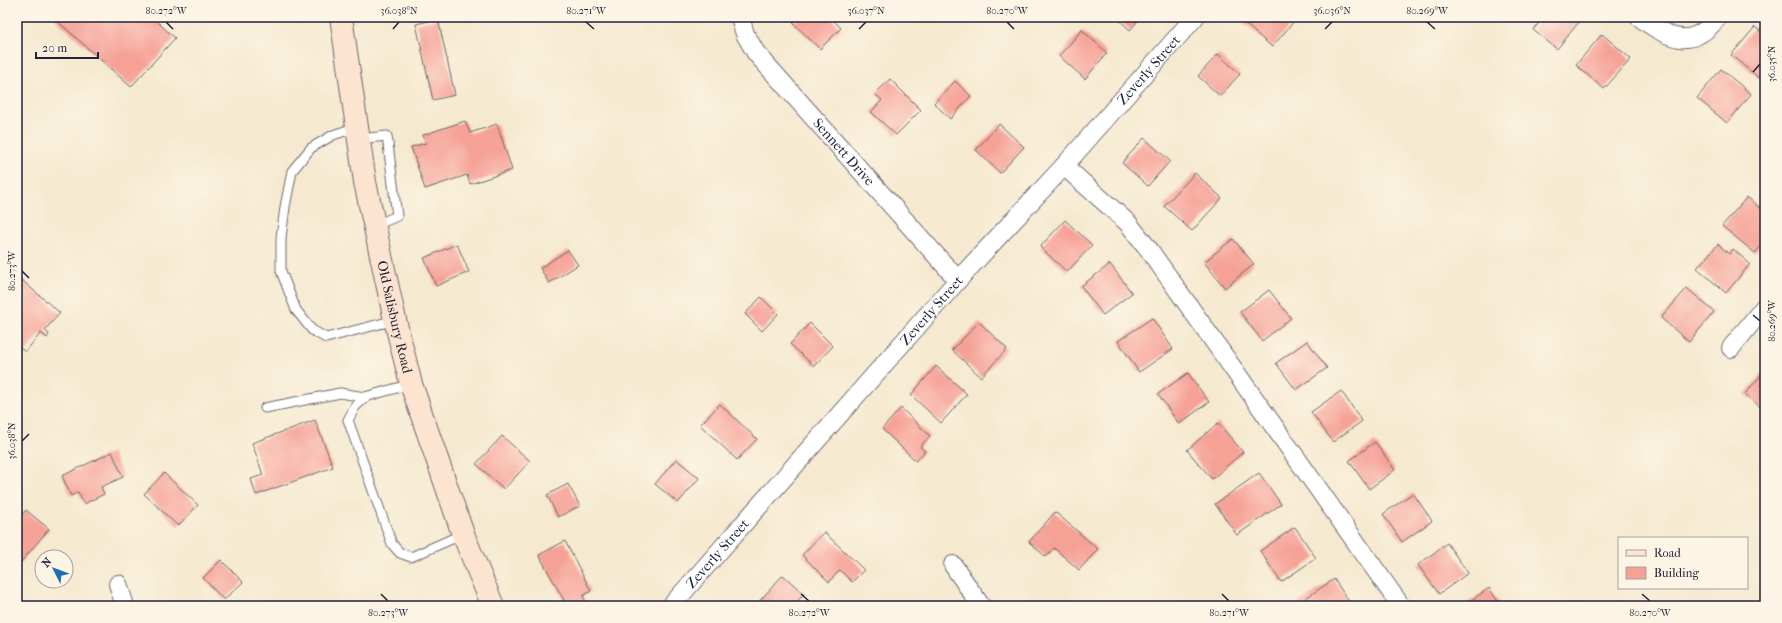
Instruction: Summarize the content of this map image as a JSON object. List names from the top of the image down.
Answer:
{
  "streets": {
    "main road": ["Old Salisbury Road"],
    "street": ["Zeverly Street", "Sennett Drive"]
  },
  "crossings": [
    ["Zeverly Street", "Sennett Drive"]
  ],
  "legend": ["Road", "Building"],
  "scale_bar": "20 m",
  "north": "top left",
  "coordinates": [
    "80.272°W",
    "36.038°N",
    "80.271°W",
    "36.037°N",
    "80.270°W",
    "36.036°N",
    "80.269°W",
    "36.035°N",
    "80.273°W"
  ]
}
